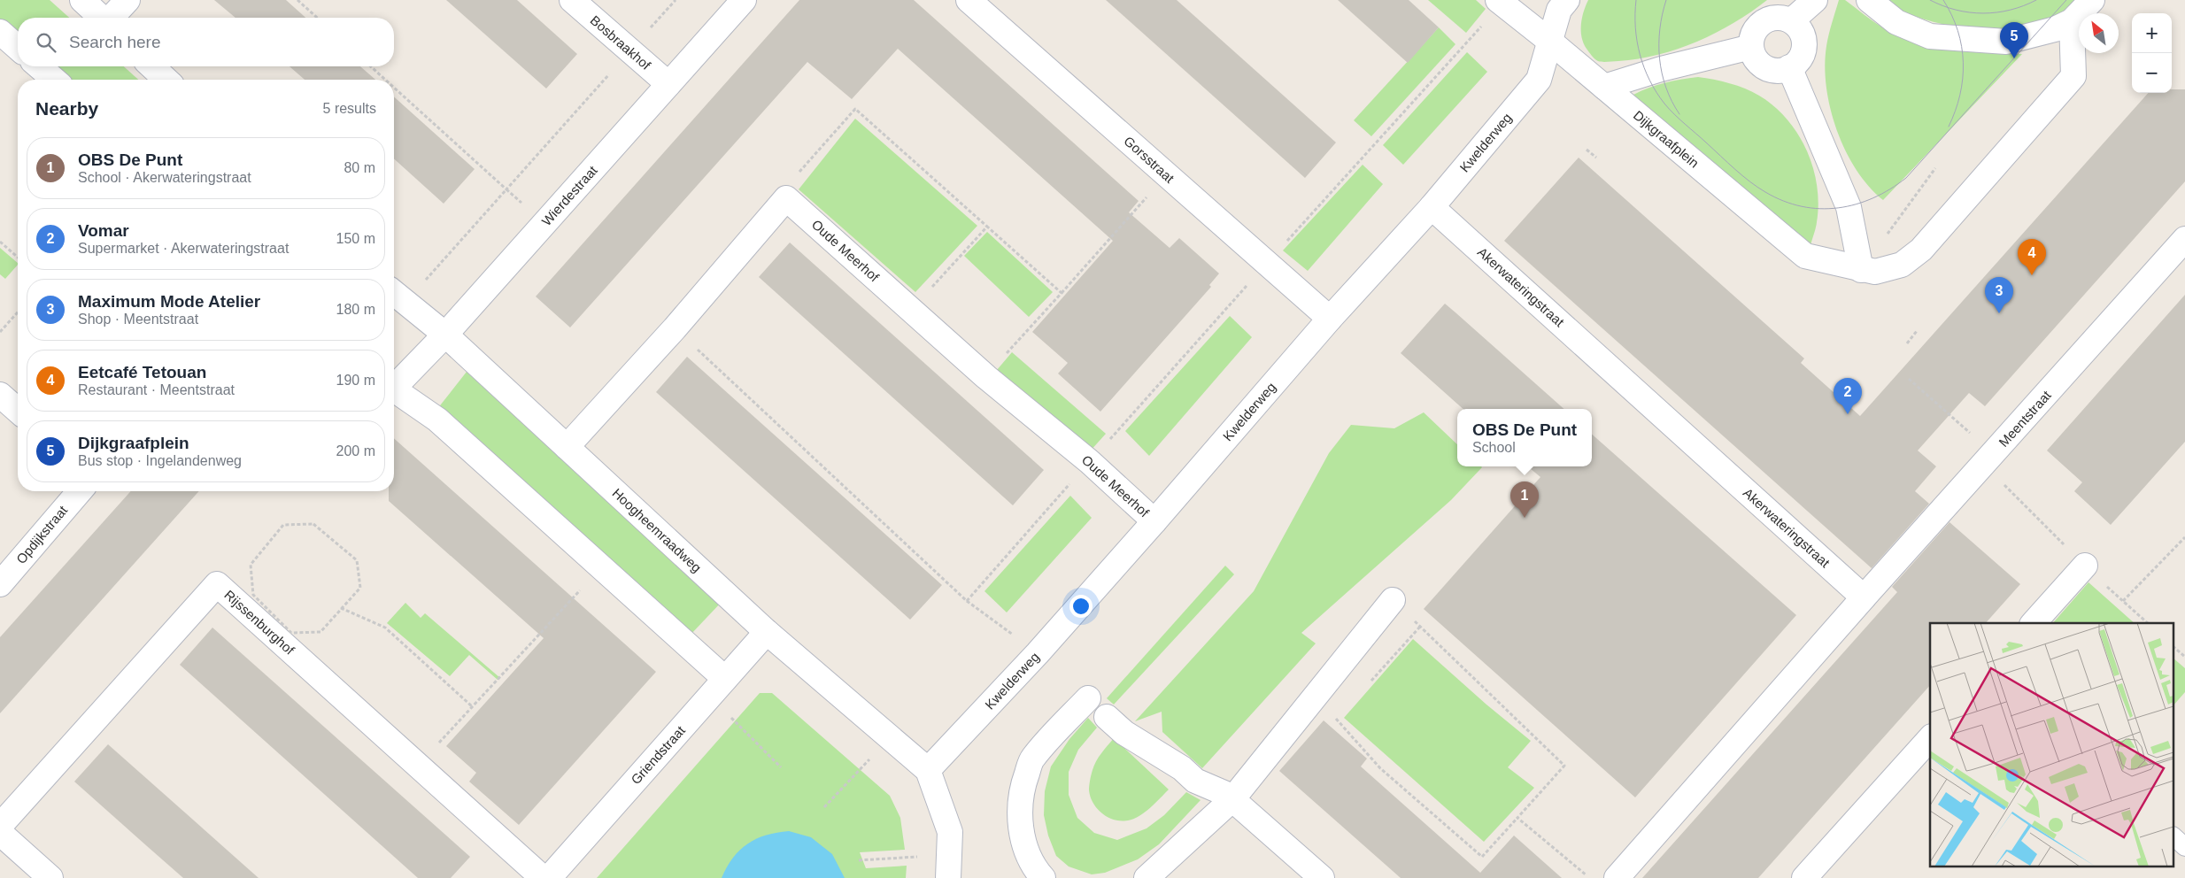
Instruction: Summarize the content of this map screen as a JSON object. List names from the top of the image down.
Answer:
{
  "streets": {
    "street": [
      "Bosbraakhof",
      "Dijkgraafplein",
      "Kwelderweg",
      "Gorsstraat",
      "Wierdestraat",
      "Oude Meerhof",
      "Akerwateringstraat",
      "Meentstraat",
      "Hoogheemraadweg",
      "Opdijkstraat",
      "Rijssenburghof",
      "Griendstraat"
    ]
  },
  "crossings": [
    ["Bosbraakhof", "Wierdestraat"],
    ["Dijkgraafplein", "Kwelderweg"],
    ["Kwelderweg", "Gorsstraat"],
    ["Kwelderweg", "Oude Meerhof"],
    ["Kwelderweg", "Akerwateringstraat"],
    ["Kwelderweg", "Hoogheemraadweg"],
    ["Wierdestraat", "Hoogheemraadweg"],
    ["Akerwateringstraat", "Meentstraat"],
    ["Hoogheemraadweg", "Griendstraat"]
  ],
  "north": "top left",
  "page": {
    "map_buttons": ["+", "−"],
    "search": "Search here",
    "pins": [
      "5",
      "4",
      "3",
      "2",
      "1"
    ],
    "heading": ["Nearby", "5 results"],
    "list": [
      {
        "mark": "1",
        "name": "OBS De Punt",
        "note": "School · Akerwateringstraat",
        "value": "80 m"
      },
      {
        "mark": "2",
        "name": "Vomar",
        "note": "Supermarket · Akerwateringstraat",
        "value": "150 m"
      },
      {
        "mark": "3",
        "name": "Maximum Mode Atelier",
        "note": "Shop · Meentstraat",
        "value": "180 m"
      },
      {
        "mark": "4",
        "name": "Eetcafé Tetouan",
        "note": "Restaurant · Meentstraat",
        "value": "190 m"
      },
      {
        "mark": "5",
        "name": "Dijkgraafplein",
        "note": "Bus stop · Ingelandenweg",
        "value": "200 m"
      }
    ],
    "popup": ["OBS De Punt", "School"]
  }
}
